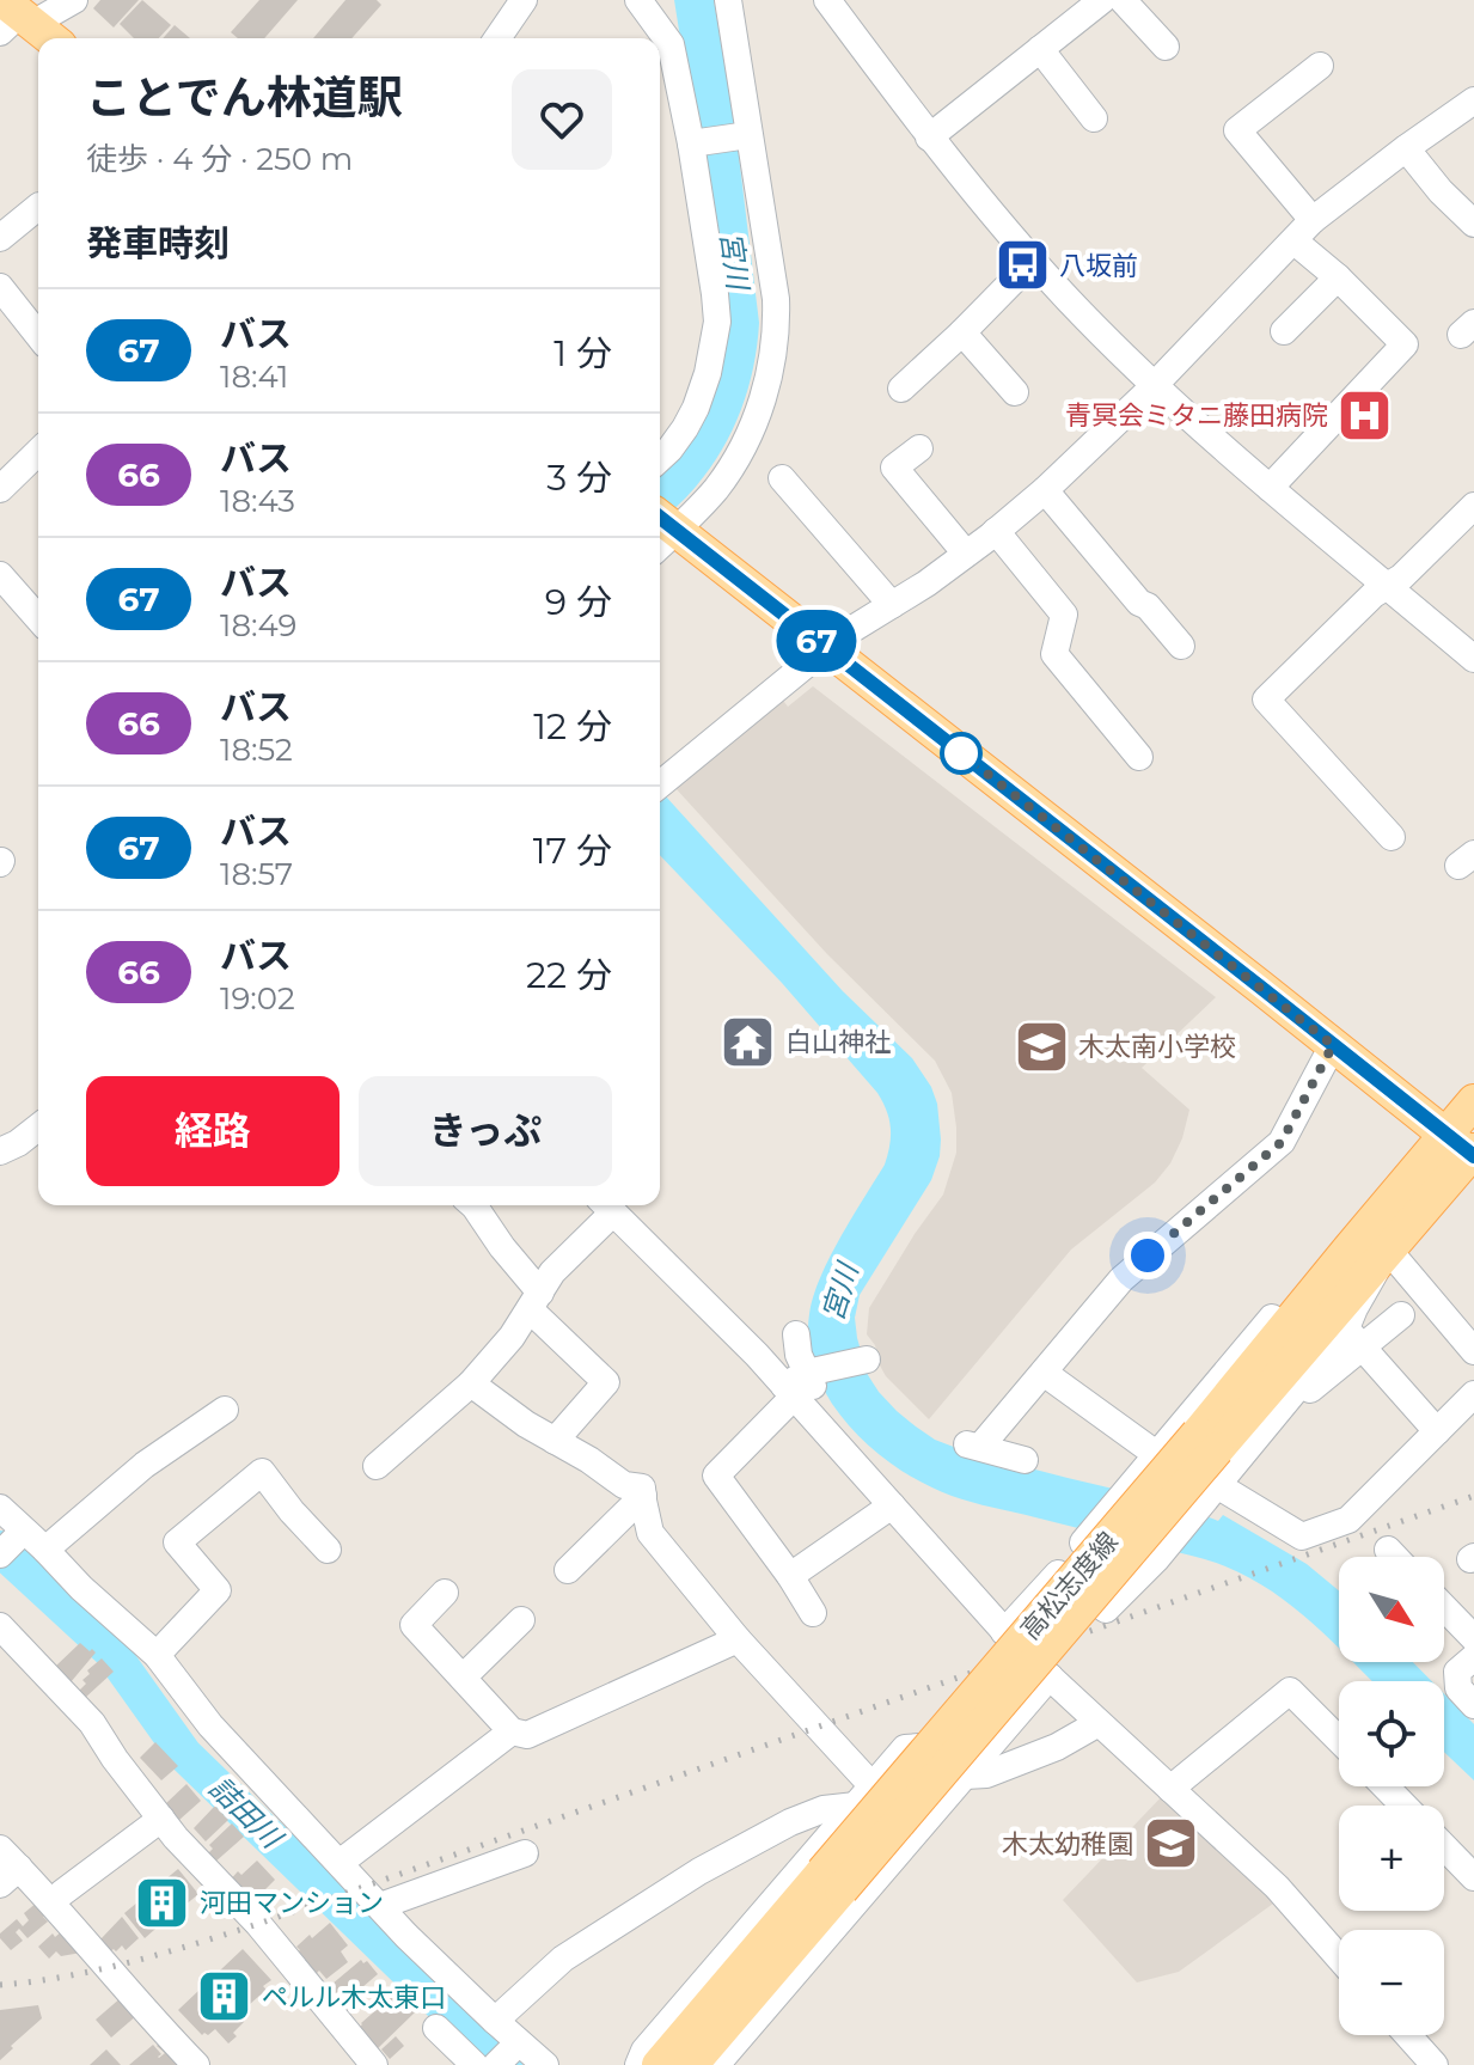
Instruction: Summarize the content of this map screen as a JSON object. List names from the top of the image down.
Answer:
{
  "streets": {
    "main road": ["高松志度線"]
  },
  "water": ["宮川", "詰田川"],
  "places": {
    "bus stop": ["八坂前"],
    "hospital": ["青冥会ミタニ藤田病院"],
    "temple": ["白山神社"],
    "school or university": ["木太南小学校", "木太幼稚園"],
    "building": ["河田マンション", "ペルル木太東口"]
  },
  "lines": ["bus line 67"],
  "north": "bottom right",
  "page": {
    "on_map": "67",
    "heading": [
      ["ことでん林道駅", "徒歩 · 4 分 · 250 m"],
      "発車時刻"
    ],
    "list": [
      {
        "mark": "67",
        "name": "バス",
        "note": "18:41",
        "value": "1 分"
      },
      {
        "mark": "66",
        "name": "バス",
        "note": "18:43",
        "value": "3 分"
      },
      {
        "mark": "67",
        "name": "バス",
        "note": "18:49",
        "value": "9 分"
      },
      {
        "mark": "66",
        "name": "バス",
        "note": "18:52",
        "value": "12 分"
      },
      {
        "mark": "67",
        "name": "バス",
        "note": "18:57",
        "value": "17 分"
      },
      {
        "mark": "66",
        "name": "バス",
        "note": "19:02",
        "value": "22 分"
      }
    ],
    "buttons": ["経路", "きっぷ"],
    "map_buttons": ["+", "−"]
  }
}
